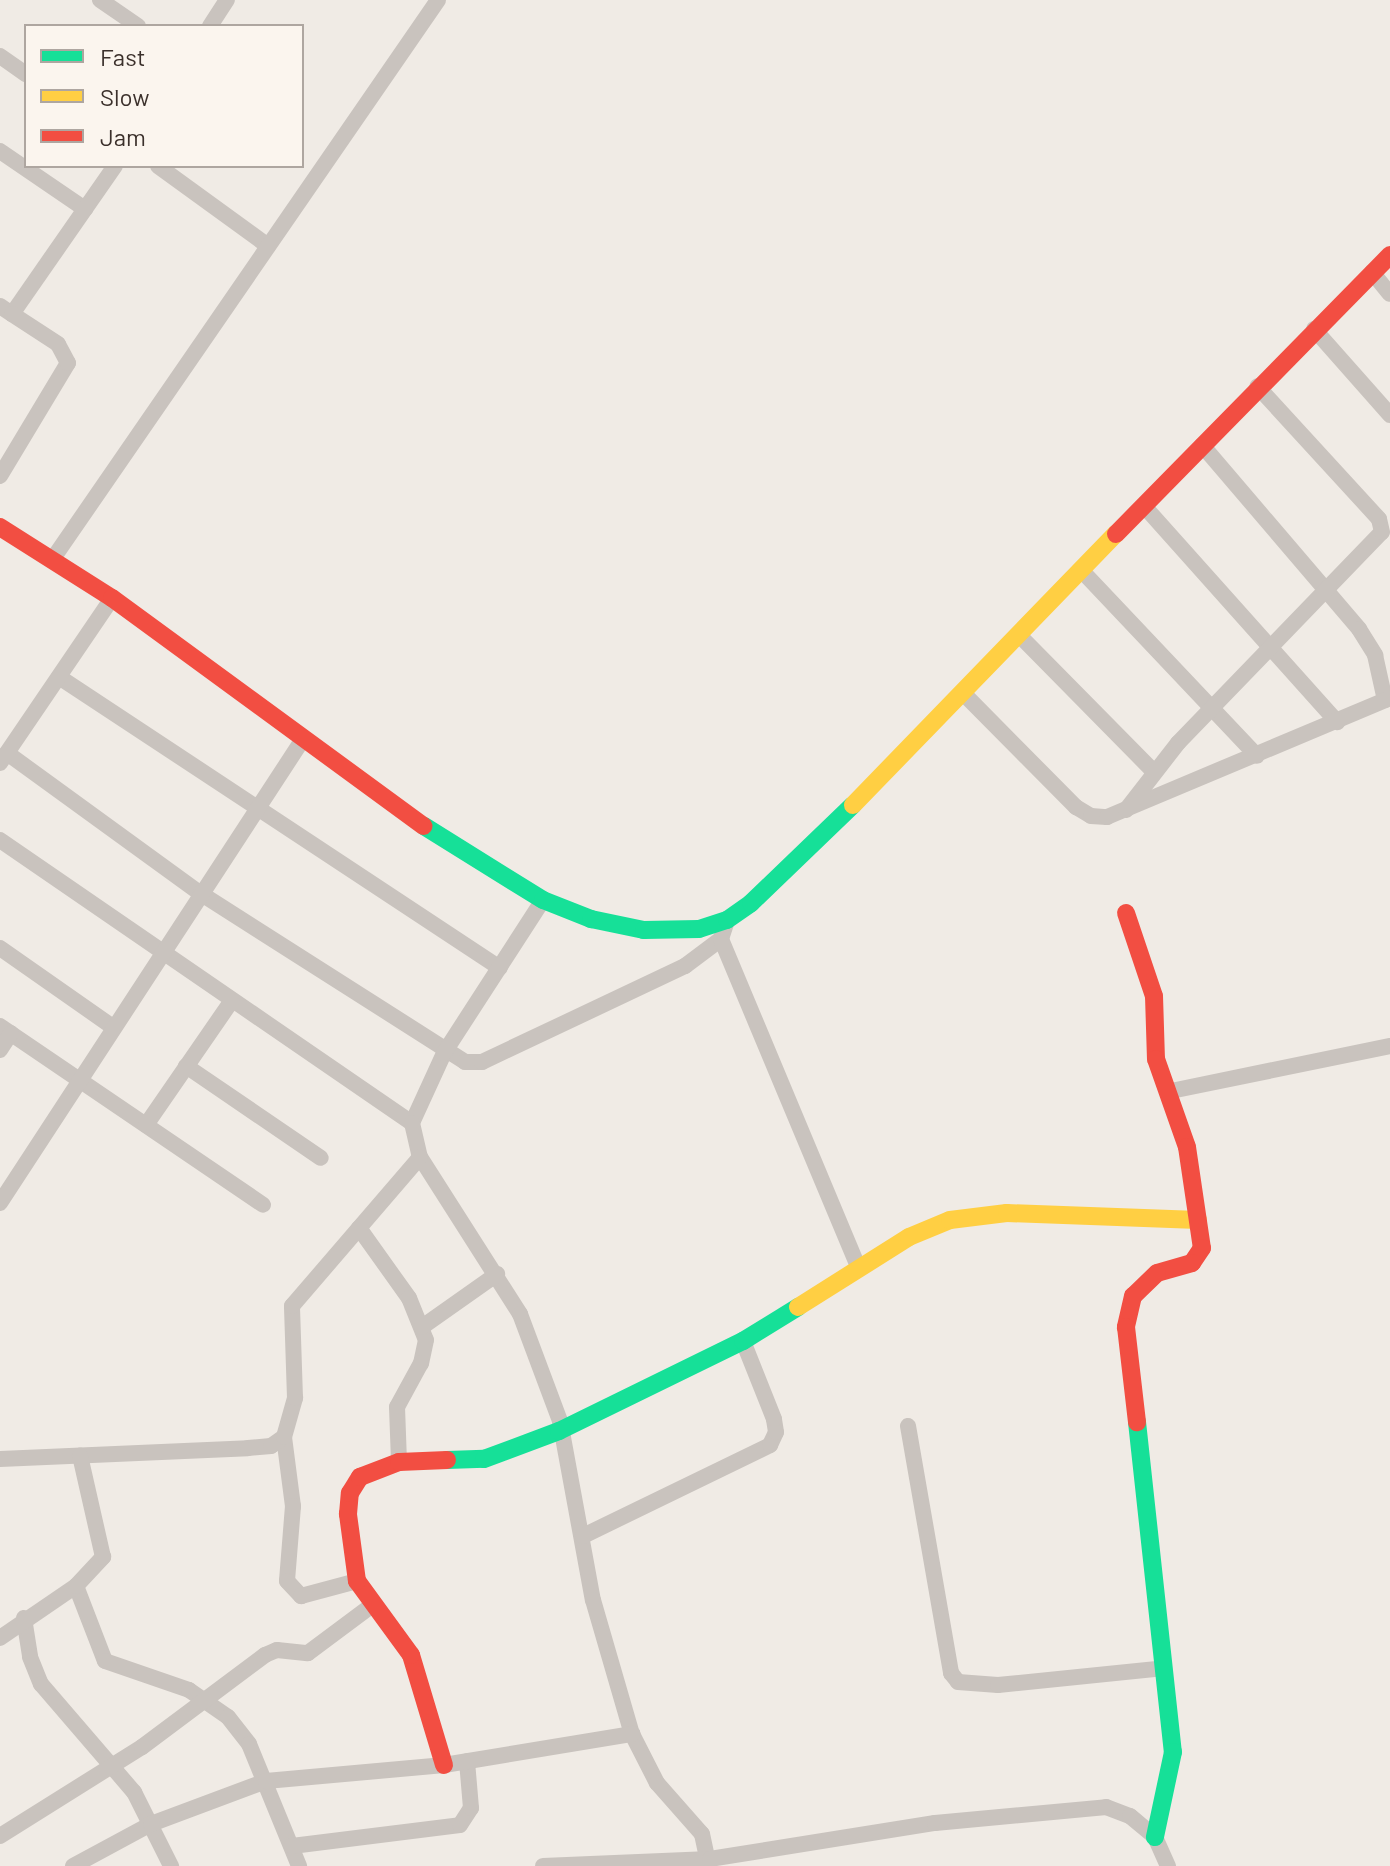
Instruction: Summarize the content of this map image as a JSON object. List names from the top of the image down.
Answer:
{
  "legend": ["Fast", "Slow", "Jam"]
}
